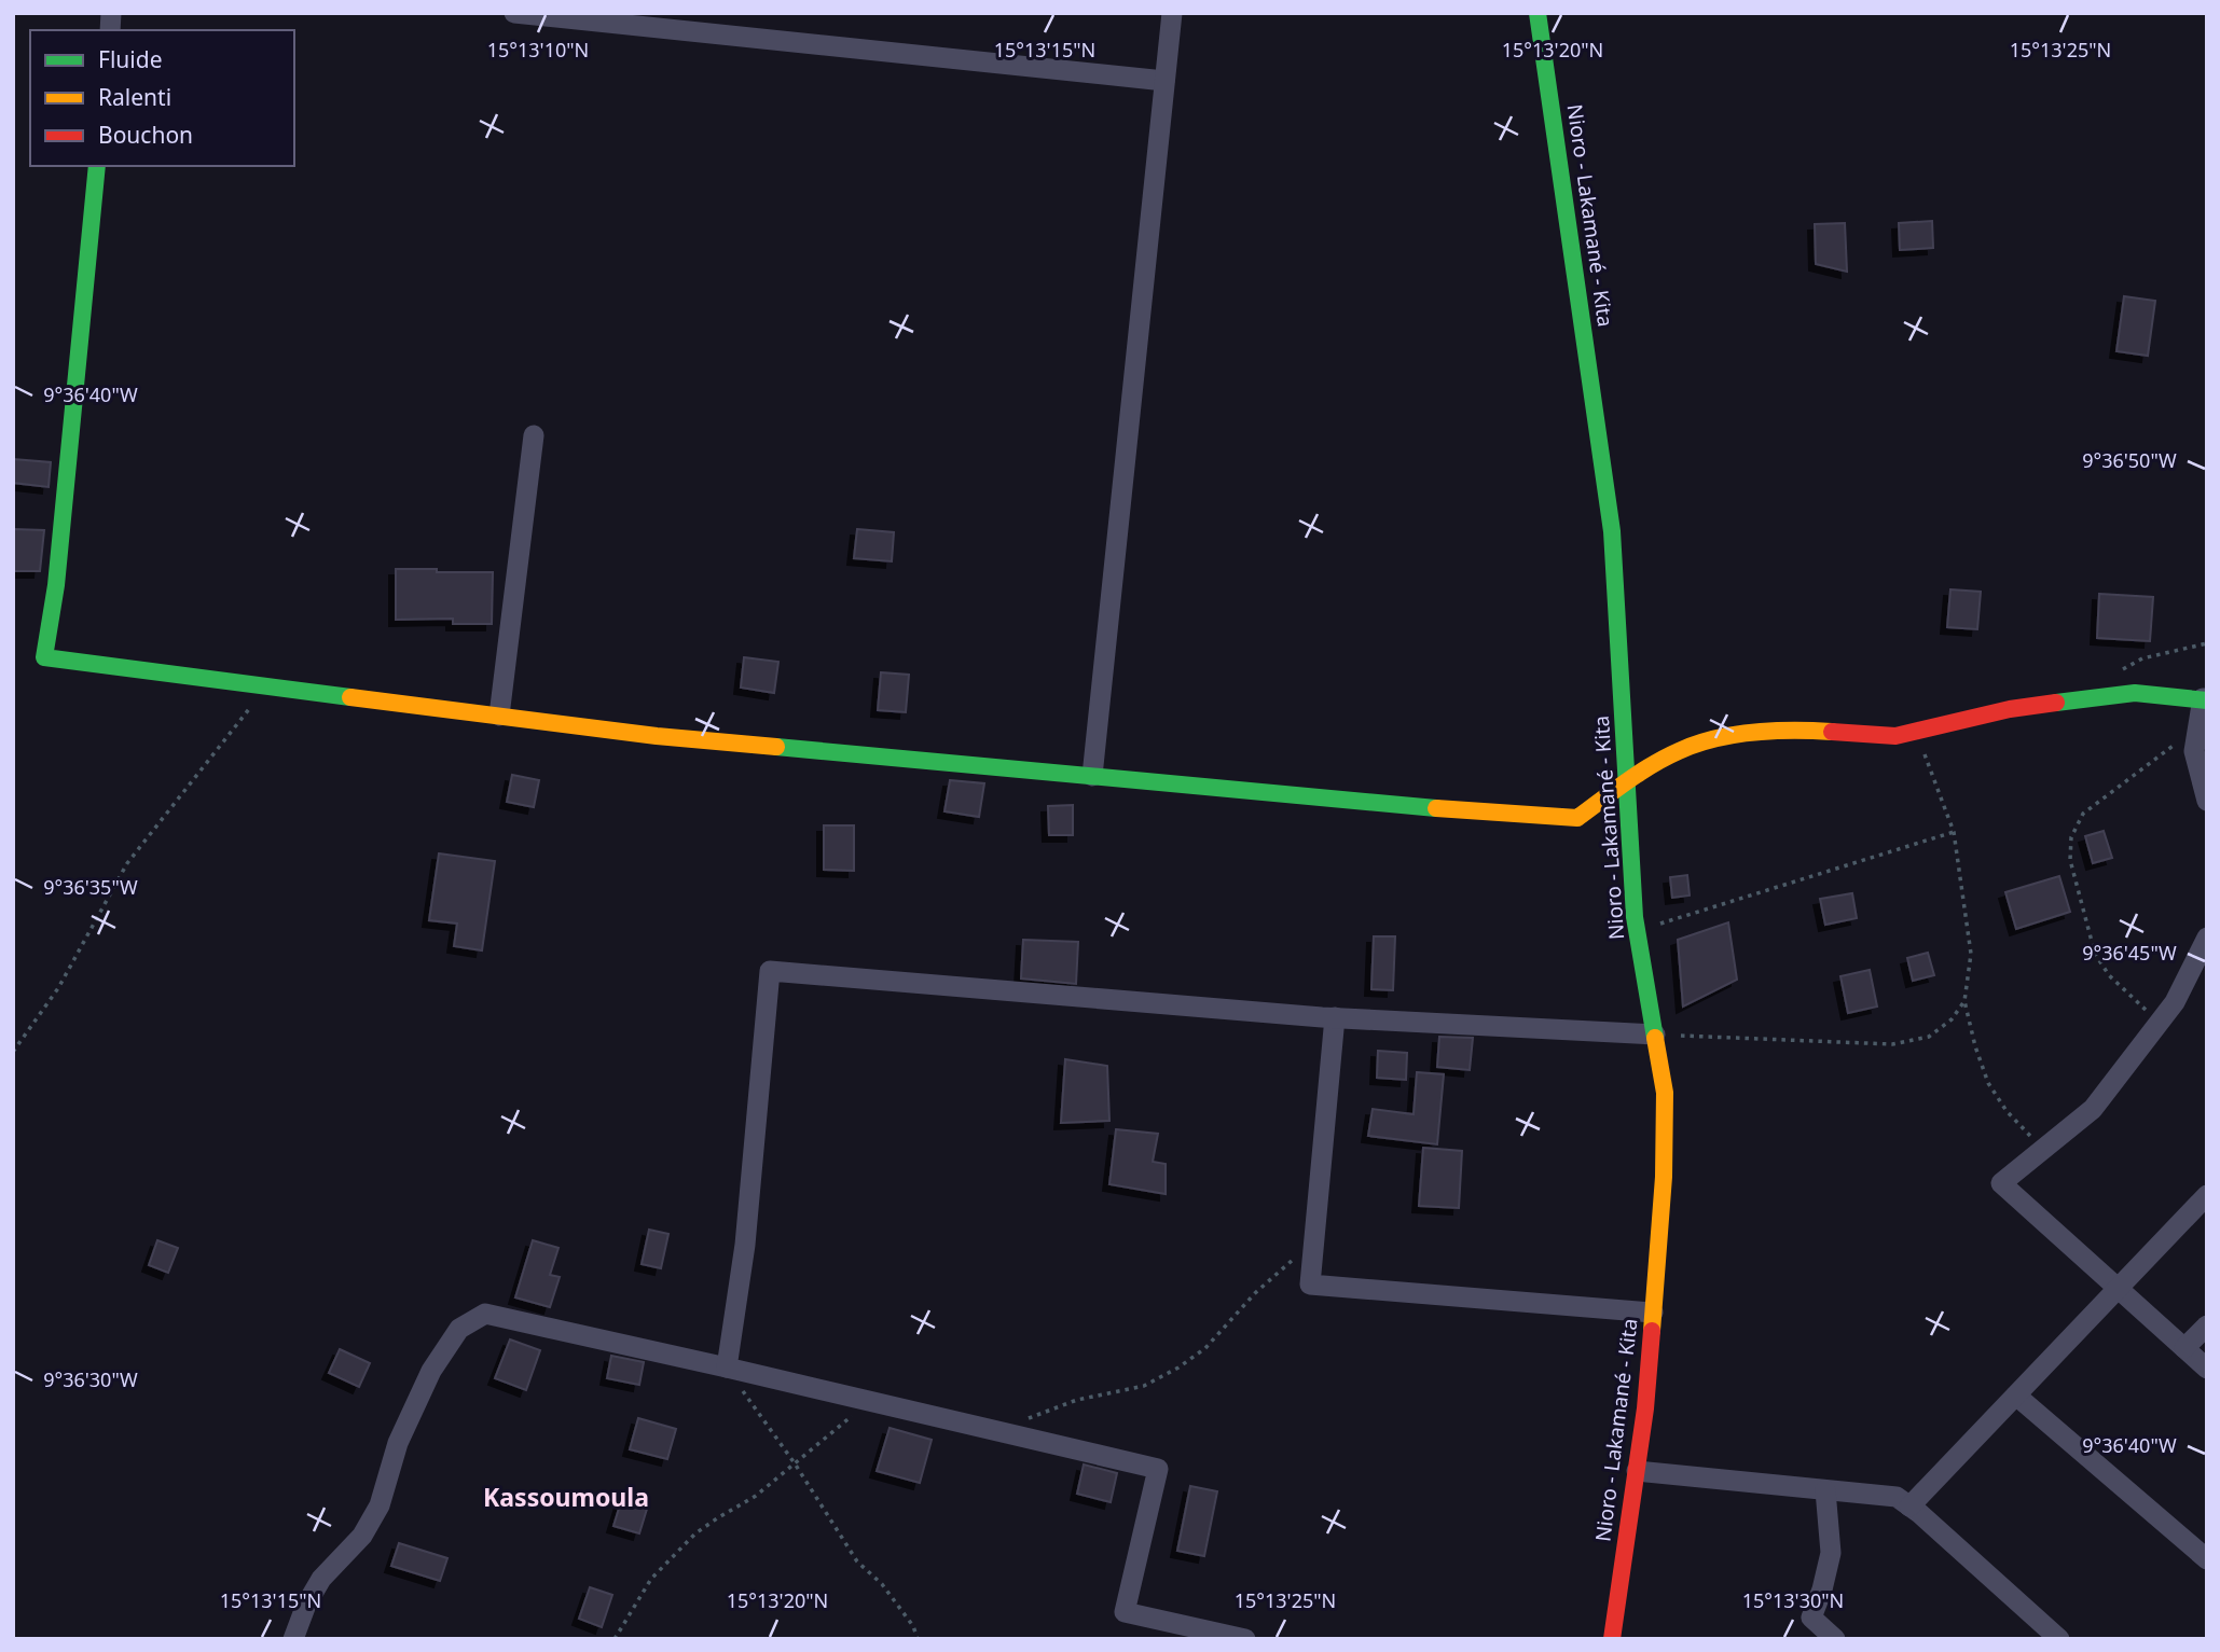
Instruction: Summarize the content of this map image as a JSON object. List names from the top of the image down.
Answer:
{
  "streets": {
    "street": ["Nioro - Lakamané - Kita"]
  },
  "districts": ["Kassoumoula"],
  "legend": ["Fluide", "Ralenti", "Bouchon"],
  "coordinates": [
    "15°13'10\"N",
    "15°13'15\"N",
    "15°13'20\"N",
    "15°13'25\"N",
    "9°36'40\"W",
    "9°36'50\"W",
    "9°36'35\"W",
    "9°36'45\"W",
    "9°36'30\"W",
    "15°13'30\"N"
  ]
}
